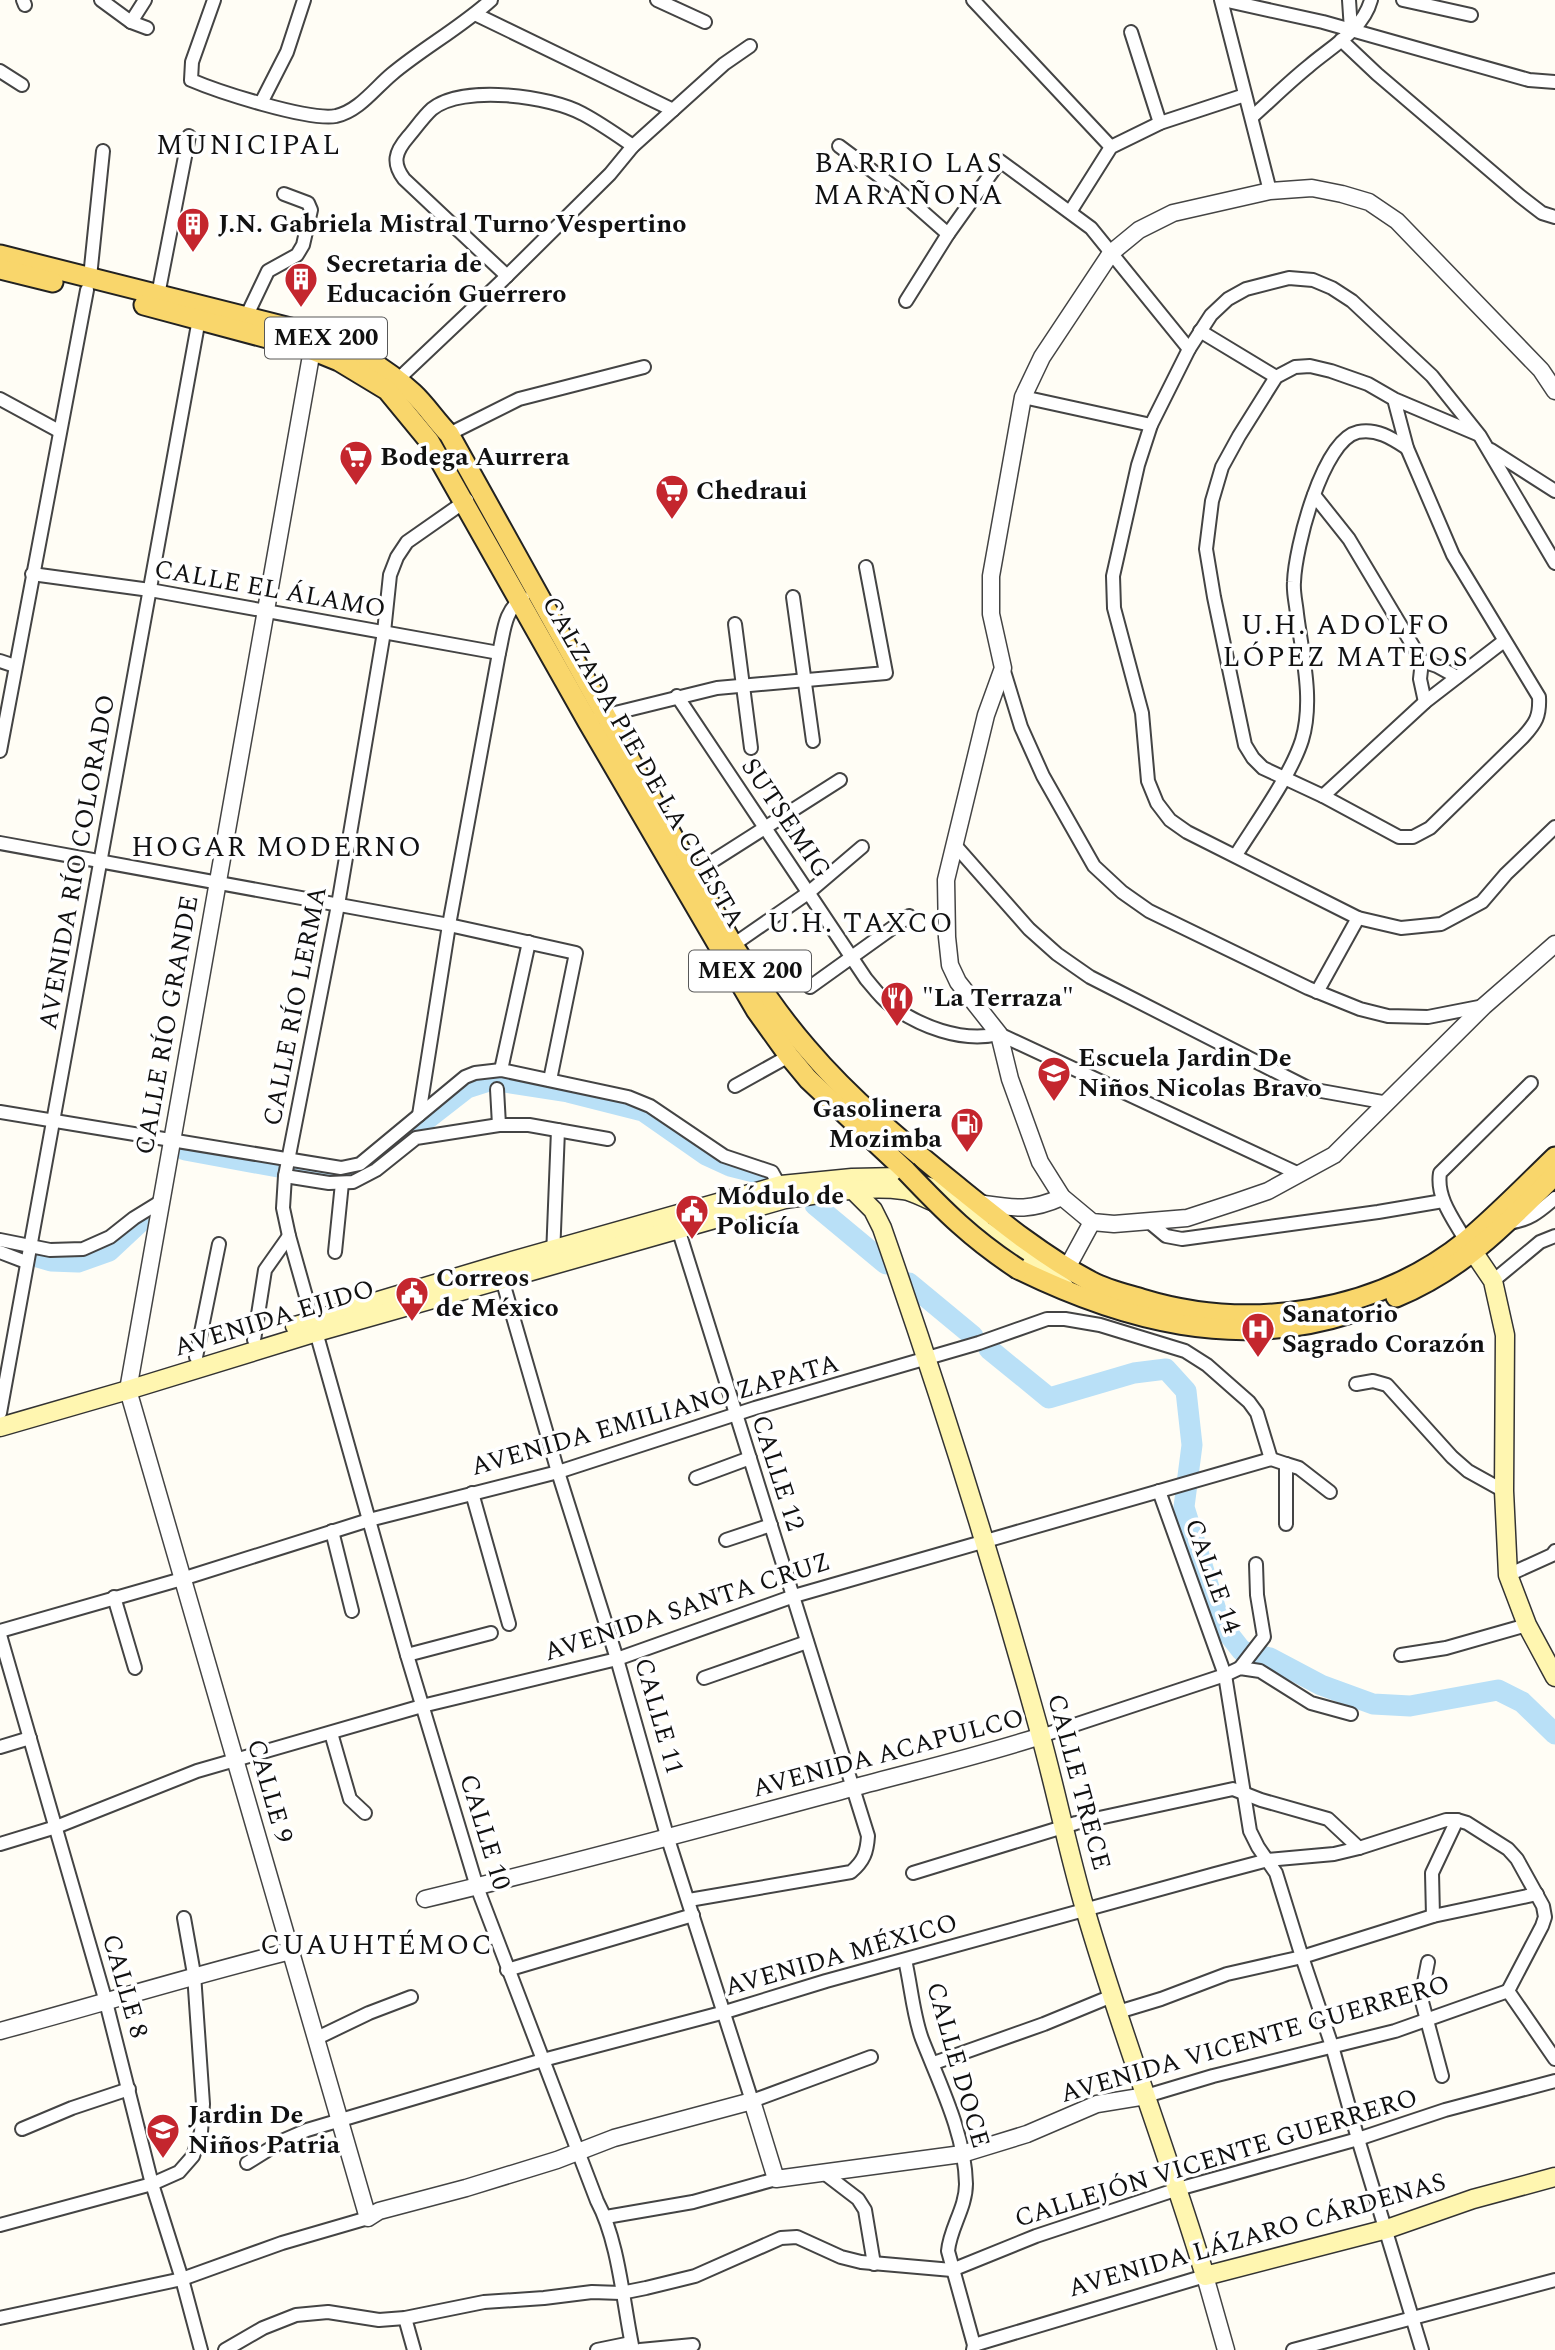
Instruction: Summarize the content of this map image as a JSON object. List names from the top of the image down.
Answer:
{
  "streets": {
    "main road": [
      "MEX 200",
      "CALZADA PIE DE LA CUESTA",
      "AVENIDA EJIDO",
      "CALLE TRECE",
      "AVENIDA LÁZARO CÁRDENAS"
    ],
    "street": [
      "CALLE EL ÁLAMO",
      "SUTSEMIG",
      "AVENIDA RÍO COLORADO",
      "CALLE RÍO LERMA",
      "CALLE RÍO GRANDE",
      "AVENIDA EMILIANO ZAPATA",
      "CALLE 12",
      "CALLE 14",
      "AVENIDA SANTA CRUZ",
      "CALLE 11",
      "AVENIDA ACAPULCO",
      "CALLE 9",
      "CALLE 10",
      "AVENIDA MÉXICO",
      "CALLE 8",
      "AVENIDA VICENTE GUERRERO",
      "CALLE DOCE",
      "CALLEJÓN VICENTE GUERRERO"
    ]
  },
  "crossings": [
    ["CALLE EL ÁLAMO", "AVENIDA RÍO COLORADO"],
    ["CALLE EL ÁLAMO", "CALLE RÍO LERMA"],
    ["CALLE EL ÁLAMO", "CALLE RÍO GRANDE"],
    ["CALZADA PIE DE LA CUESTA", "AVENIDA RÍO COLORADO"],
    ["CALZADA PIE DE LA CUESTA", "CALLE RÍO LERMA"],
    ["CALZADA PIE DE LA CUESTA", "CALLE RÍO GRANDE"],
    ["CALZADA PIE DE LA CUESTA", "AVENIDA EJIDO"],
    ["AVENIDA RÍO COLORADO", "AVENIDA EJIDO"],
    ["CALLE RÍO LERMA", "AVENIDA EJIDO"],
    ["CALLE RÍO LERMA", "CALLE 10"],
    ["CALLE RÍO GRANDE", "AVENIDA EJIDO"],
    ["CALLE RÍO GRANDE", "CALLE 9"],
    ["AVENIDA EJIDO", "CALLE 12"],
    ["AVENIDA EJIDO", "CALLE 11"],
    ["AVENIDA EJIDO", "CALLE TRECE"],
    ["AVENIDA EJIDO", "CALLE 9"],
    ["AVENIDA EJIDO", "CALLE 10"],
    ["AVENIDA EMILIANO ZAPATA", "CALLE 12"],
    ["AVENIDA EMILIANO ZAPATA", "AVENIDA SANTA CRUZ"],
    ["AVENIDA EMILIANO ZAPATA", "CALLE 11"],
    ["AVENIDA EMILIANO ZAPATA", "CALLE TRECE"],
    ["AVENIDA EMILIANO ZAPATA", "CALLE 9"],
    ["AVENIDA EMILIANO ZAPATA", "CALLE 10"],
    ["AVENIDA EMILIANO ZAPATA", "CALLE 8"],
    ["CALLE 12", "AVENIDA SANTA CRUZ"],
    ["CALLE 12", "CALLE 11"],
    ["CALLE 12", "AVENIDA ACAPULCO"],
    ["CALLE 14", "AVENIDA SANTA CRUZ"],
    ["CALLE 14", "AVENIDA ACAPULCO"],
    ["CALLE 14", "AVENIDA MÉXICO"],
    ["CALLE 14", "AVENIDA VICENTE GUERRERO"],
    ["CALLE 14", "CALLEJÓN VICENTE GUERRERO"],
    ["CALLE 14", "AVENIDA LÁZARO CÁRDENAS"],
    ["AVENIDA SANTA CRUZ", "CALLE 11"],
    ["AVENIDA SANTA CRUZ", "CALLE TRECE"],
    ["AVENIDA SANTA CRUZ", "CALLE 9"],
    ["AVENIDA SANTA CRUZ", "CALLE 10"],
    ["AVENIDA SANTA CRUZ", "CALLE 8"],
    ["CALLE 11", "AVENIDA ACAPULCO"],
    ["CALLE 11", "AVENIDA MÉXICO"],
    ["CALLE 11", "AVENIDA VICENTE GUERRERO"],
    ["AVENIDA ACAPULCO", "CALLE TRECE"],
    ["AVENIDA ACAPULCO", "CALLE 10"],
    ["CALLE TRECE", "AVENIDA MÉXICO"],
    ["CALLE TRECE", "AVENIDA VICENTE GUERRERO"],
    ["CALLE TRECE", "CALLEJÓN VICENTE GUERRERO"],
    ["CALLE TRECE", "AVENIDA LÁZARO CÁRDENAS"],
    ["CALLE 9", "AVENIDA MÉXICO"],
    ["CALLE 10", "AVENIDA MÉXICO"],
    ["CALLE 10", "AVENIDA VICENTE GUERRERO"],
    ["CALLE 10", "CALLEJÓN VICENTE GUERRERO"],
    ["AVENIDA MÉXICO", "CALLE DOCE"],
    ["AVENIDA VICENTE GUERRERO", "CALLE DOCE"],
    ["CALLE DOCE", "CALLEJÓN VICENTE GUERRERO"],
    ["CALLE DOCE", "AVENIDA LÁZARO CÁRDENAS"]
  ],
  "districts": [
    "MUNICIPAL",
    "BARRIO LAS MARAÑONA",
    "U.H. ADOLFO LÓPEZ MATEOS",
    "HOGAR MODERNO",
    "U.H. TAXCO",
    "CUAUHTÉMOC"
  ],
  "places": {
    "building": ["J.N. Gabriela Mistral Turno Vespertino", "Secretaria de Educación Guerrero"],
    "supermarket": ["Bodega Aurrera", "Chedraui"],
    "restaurant": ["\"La Terraza\""],
    "school or university": ["Escuela Jardin De Niños Nicolas Bravo", "Jardin De Niños Patria"],
    "fuel station": ["Gasolinera Mozimba"],
    "public building": ["Módulo de Policía", "Correos de México"],
    "hospital": ["Sanatorio Sagrado Corazón"]
  }
}
